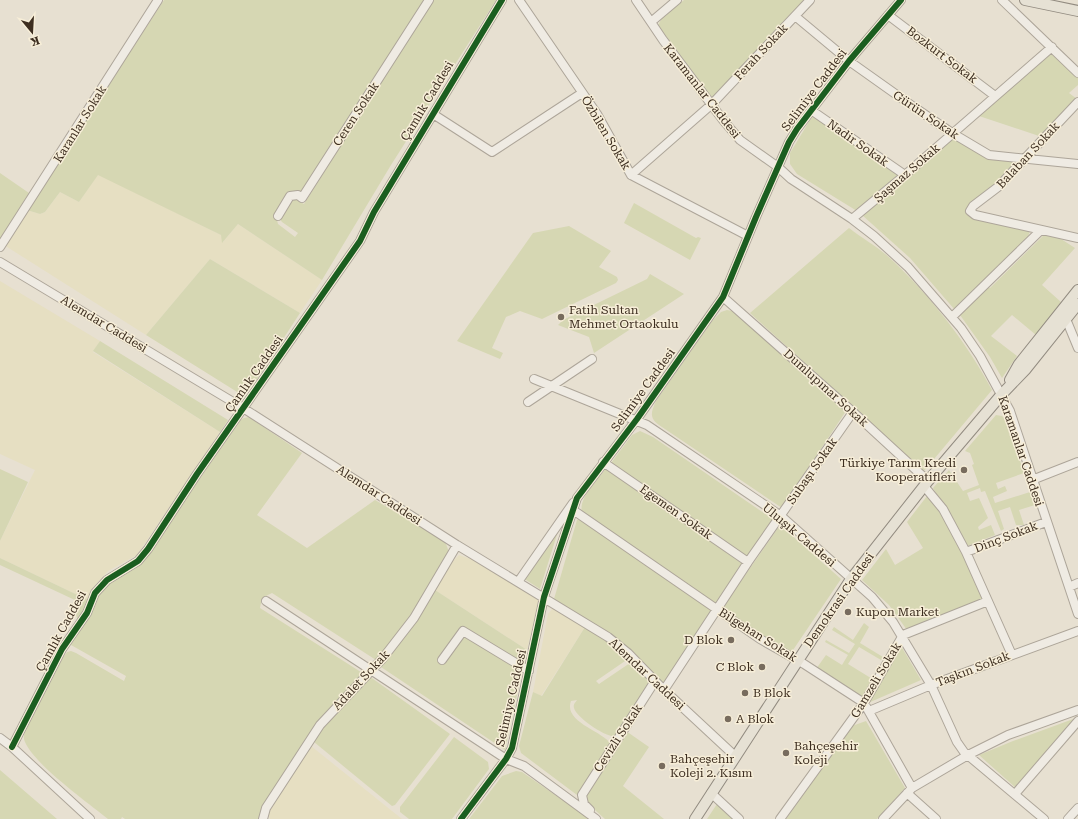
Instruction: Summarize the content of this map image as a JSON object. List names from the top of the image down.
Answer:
{
  "streets": {
    "main road": ["Demokrasi Caddesi"],
    "street": [
      "Ferah Sokak",
      "Bozkurt Sokak",
      "Selimiye Caddesi",
      "Karamanlar Caddesi",
      "Çamlık Caddesi",
      "Ceren Sokak",
      "Gürün Sokak",
      "Karanlar Sokak",
      "Özbilen Sokak",
      "Nadir Sokak",
      "Balaban Sokak",
      "Şaşmaz Sokak",
      "Alemdar Caddesi",
      "Dumlupınar Sokak",
      "Subaşı Sokak",
      "Egemen Sokak",
      "Uluışık Caddesi",
      "Dinç Sokak",
      "Bilgehan Sokak",
      "Taşkın Sokak",
      "Adalet Sokak",
      "Gamzeli Sokak",
      "Cevizli Sokak"
    ]
  },
  "crossings": [
    ["Ferah Sokak", "Karamanlar Caddesi"],
    ["Ferah Sokak", "Gürün Sokak"],
    ["Ferah Sokak", "Özbilen Sokak"],
    ["Bozkurt Sokak", "Selimiye Caddesi"],
    ["Bozkurt Sokak", "Şaşmaz Sokak"],
    ["Selimiye Caddesi", "Karamanlar Caddesi"],
    ["Selimiye Caddesi", "Gürün Sokak"],
    ["Selimiye Caddesi", "Özbilen Sokak"],
    ["Selimiye Caddesi", "Nadir Sokak"],
    ["Selimiye Caddesi", "Alemdar Caddesi"],
    ["Selimiye Caddesi", "Dumlupınar Sokak"],
    ["Selimiye Caddesi", "Egemen Sokak"],
    ["Selimiye Caddesi", "Uluışık Caddesi"],
    ["Selimiye Caddesi", "Bilgehan Sokak"],
    ["Karamanlar Caddesi", "Şaşmaz Sokak"],
    ["Karamanlar Caddesi", "Dinç Sokak"],
    ["Karamanlar Caddesi", "Demokrasi Caddesi"],
    ["Çamlık Caddesi", "Alemdar Caddesi"],
    ["Gürün Sokak", "Balaban Sokak"],
    ["Gürün Sokak", "Şaşmaz Sokak"],
    ["Nadir Sokak", "Şaşmaz Sokak"],
    ["Alemdar Caddesi", "Subaşı Sokak"],
    ["Alemdar Caddesi", "Demokrasi Caddesi"],
    ["Alemdar Caddesi", "Adalet Sokak"],
    ["Alemdar Caddesi", "Cevizli Sokak"],
    ["Dumlupınar Sokak", "Subaşı Sokak"],
    ["Dumlupınar Sokak", "Dinç Sokak"],
    ["Dumlupınar Sokak", "Demokrasi Caddesi"],
    ["Dumlupınar Sokak", "Taşkın Sokak"],
    ["Dumlupınar Sokak", "Gamzeli Sokak"],
    ["Subaşı Sokak", "Egemen Sokak"],
    ["Subaşı Sokak", "Uluışık Caddesi"],
    ["Subaşı Sokak", "Bilgehan Sokak"],
    ["Uluışık Caddesi", "Demokrasi Caddesi"],
    ["Uluışık Caddesi", "Taşkın Sokak"],
    ["Uluışık Caddesi", "Gamzeli Sokak"],
    ["Demokrasi Caddesi", "Bilgehan Sokak"],
    ["Bilgehan Sokak", "Taşkın Sokak"],
    ["Bilgehan Sokak", "Gamzeli Sokak"]
  ],
  "places": [
    "Fatih Sultan Mehmet Ortaokulu",
    "Türkiye Tarım Kredi Kooperatifleri",
    "Kupon Market",
    "D Blok",
    "C Blok",
    "B Blok",
    "A Blok",
    "Bahçeşehir Koleji",
    "Bahçeşehir Koleji 2. Kısım"
  ],
  "north": "bottom"
}
